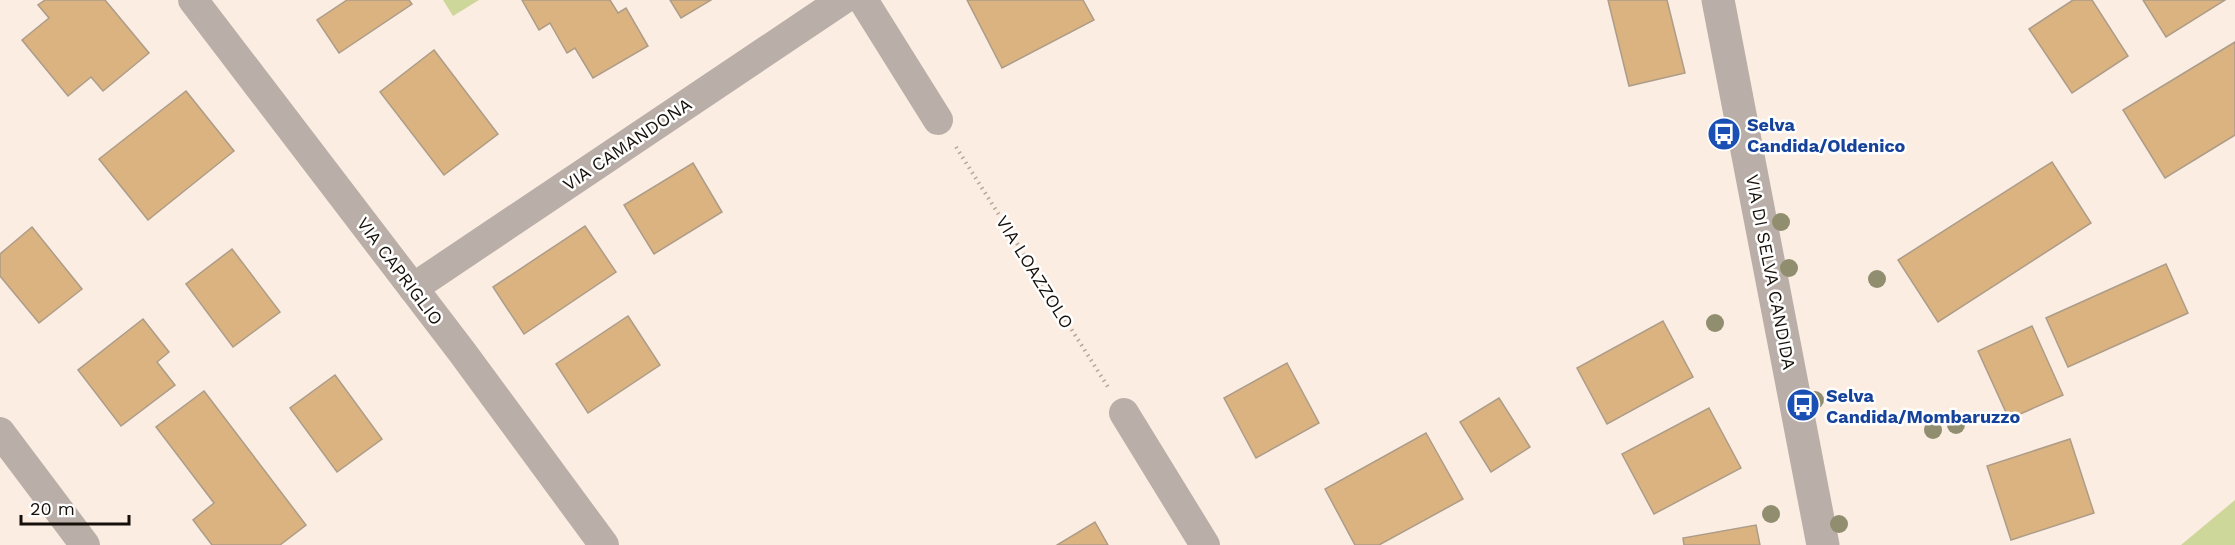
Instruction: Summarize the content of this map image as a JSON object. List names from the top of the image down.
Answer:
{
  "streets": {
    "street": ["VIA CAMANDONA", "VIA CAPRIGLIO", "VIA DI SELVA CANDIDA"],
    "path": ["VIA LOAZZOLO"]
  },
  "crossings": [
    ["VIA CAMANDONA", "VIA CAPRIGLIO"]
  ],
  "places": {
    "bus stop": ["Selva Candida/Oldenico", "Selva Candida/Mombaruzzo"]
  },
  "scale_bar": "20 m"
}
